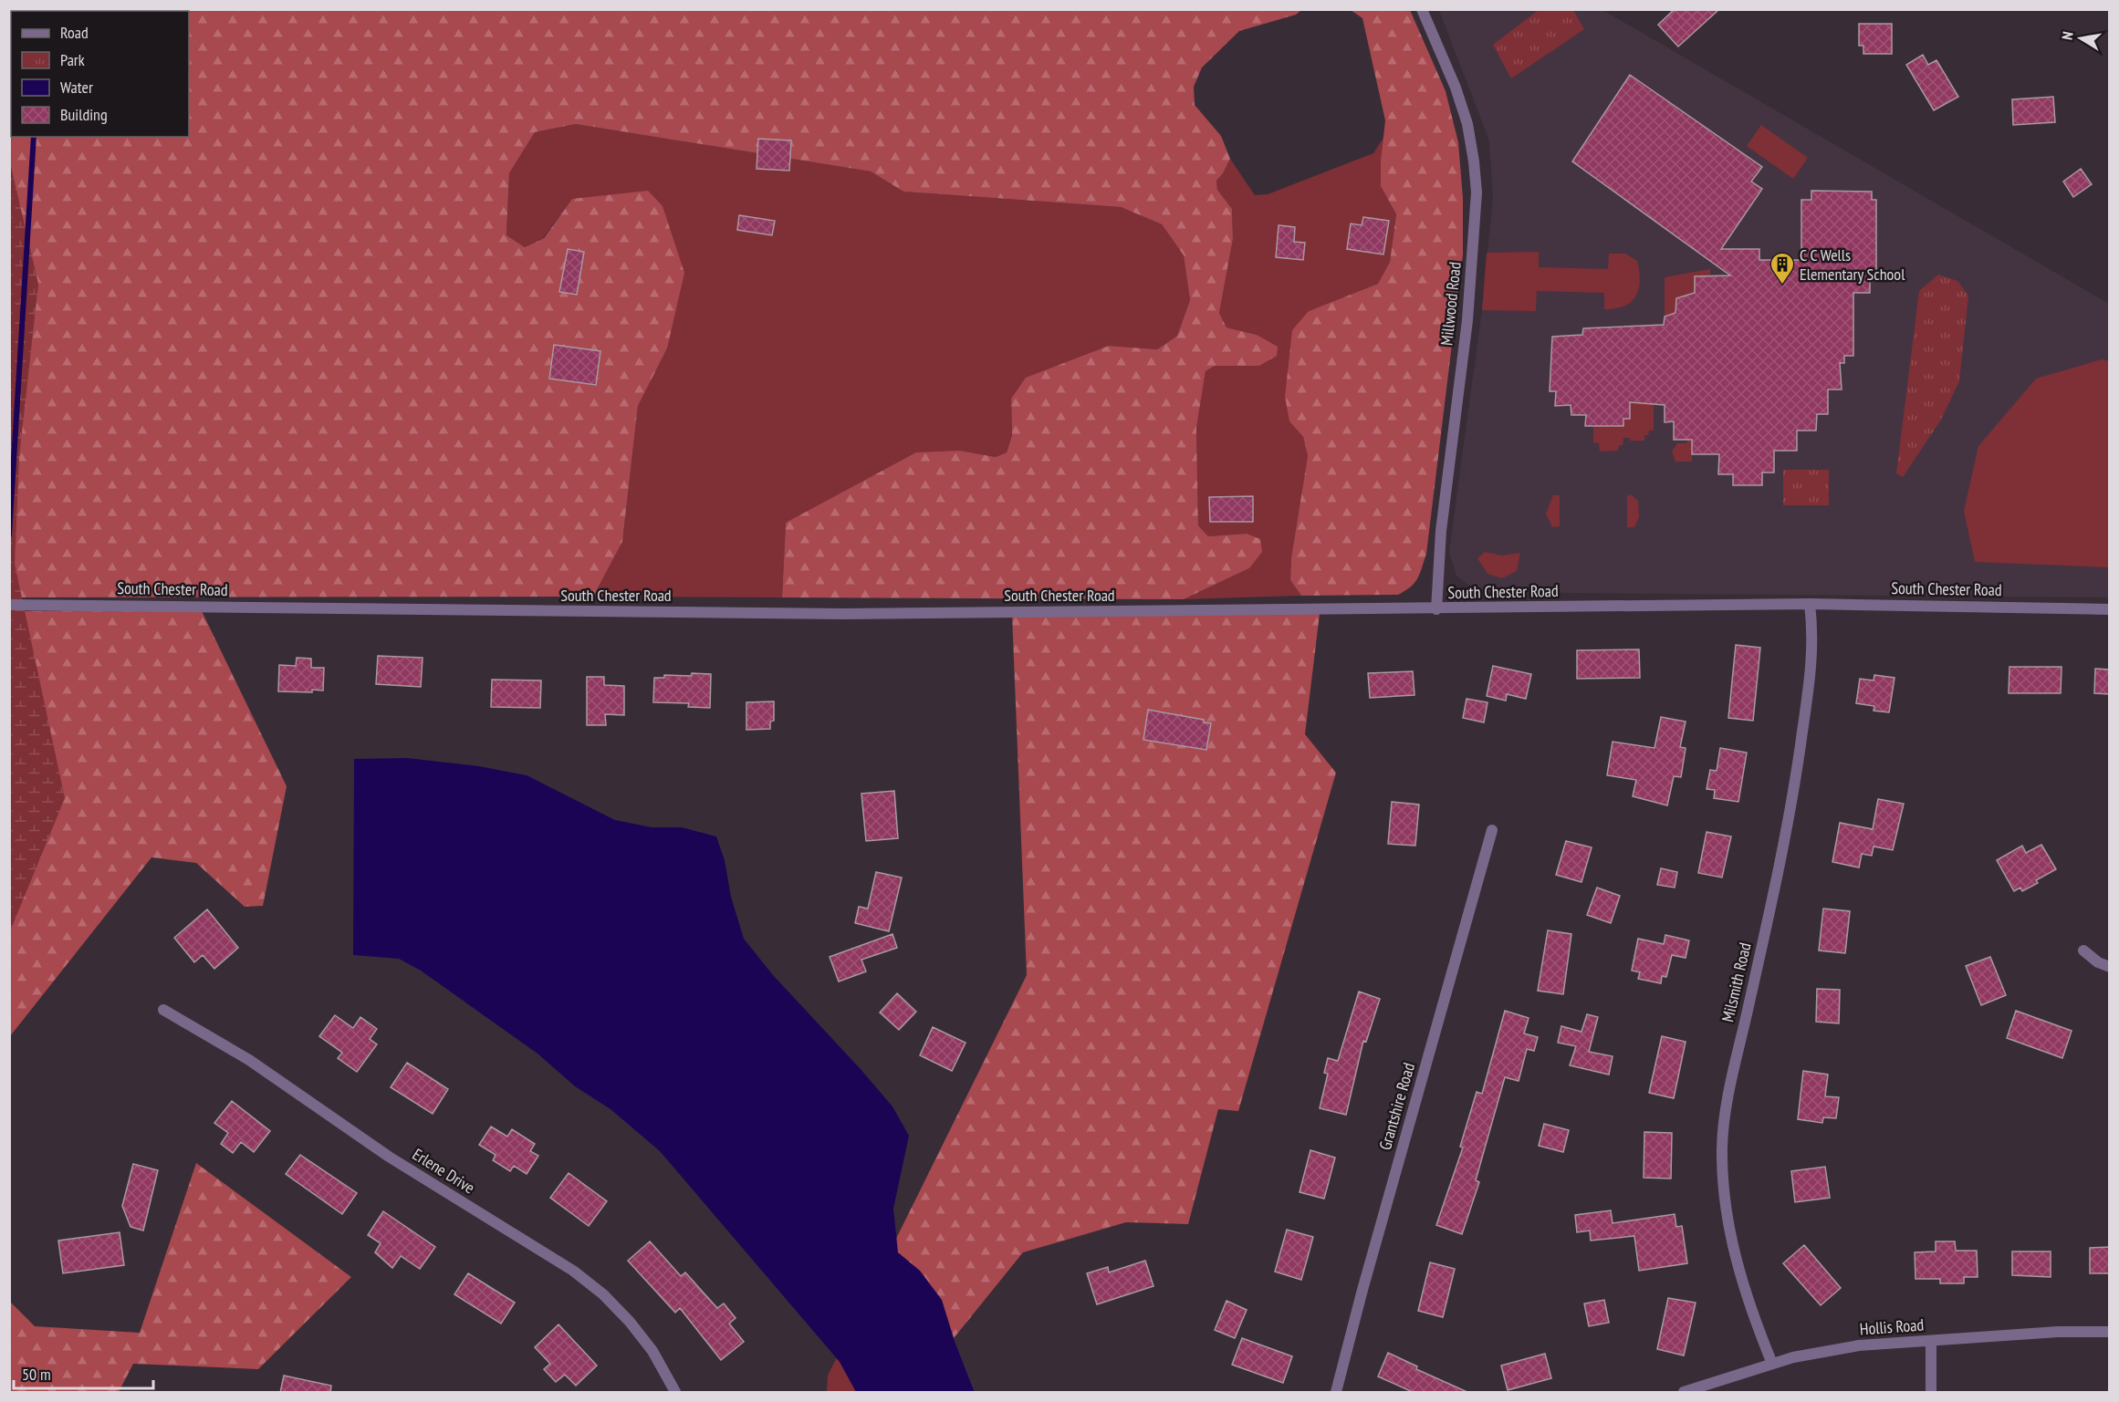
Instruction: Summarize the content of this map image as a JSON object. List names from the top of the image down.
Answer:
{
  "streets": {
    "street": [
      "Millwood Road",
      "South Chester Road",
      "Milsmith Road",
      "Grantshire Road",
      "Erlene Drive",
      "Hollis Road"
    ]
  },
  "crossings": [
    ["Millwood Road", "South Chester Road"],
    ["South Chester Road", "Milsmith Road"],
    ["Milsmith Road", "Hollis Road"]
  ],
  "places": {
    "building": ["C C Wells Elementary School"]
  },
  "legend": [
    "Road",
    "Park",
    "Water",
    "Building"
  ],
  "scale_bar": "50 m",
  "north": "left"
}
